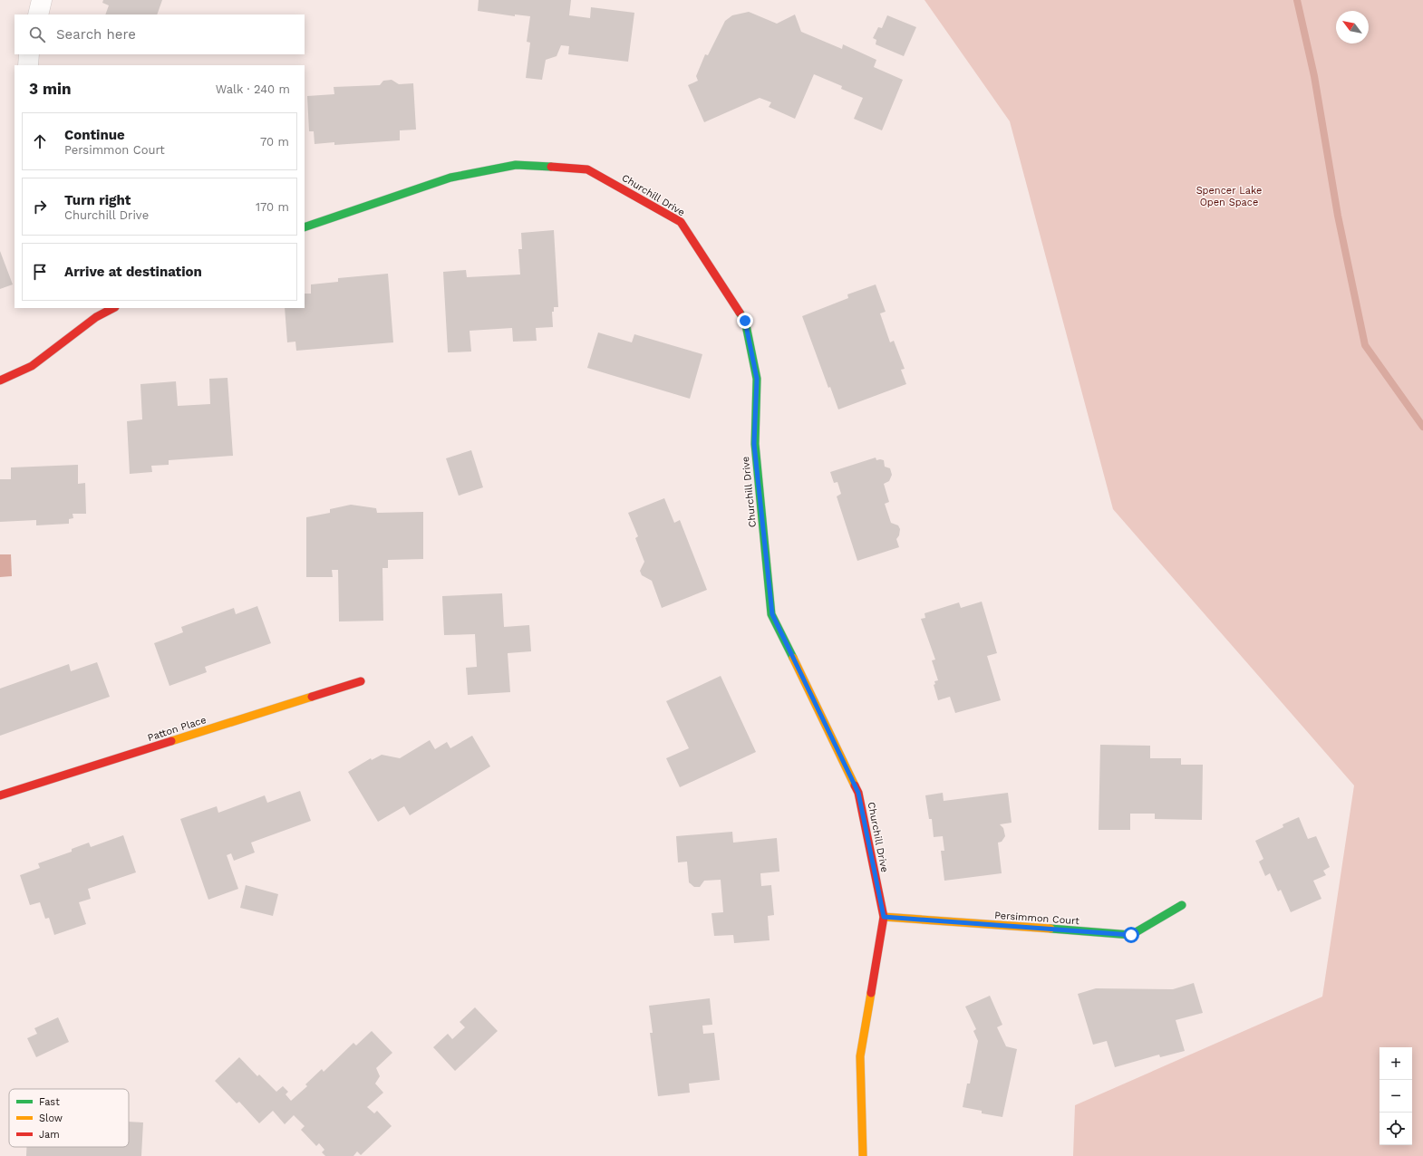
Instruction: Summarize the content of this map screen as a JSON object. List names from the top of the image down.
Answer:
{
  "streets": {
    "street": ["Churchill Drive", "Patton Place", "Persimmon Court"]
  },
  "crossings": [
    ["Churchill Drive", "Persimmon Court"]
  ],
  "parks": ["Spencer Lake Open Space"],
  "legend": ["Fast", "Slow", "Jam"],
  "north": "top left",
  "page": {
    "search": "Search here",
    "heading": ["3 min", "Walk · 240 m"],
    "list": [
      ["Continue", "Persimmon Court", "70 m"],
      ["Turn right", "Churchill Drive", "170 m"],
      "Arrive at destination"
    ],
    "map_buttons": ["+", "−"]
  }
}
